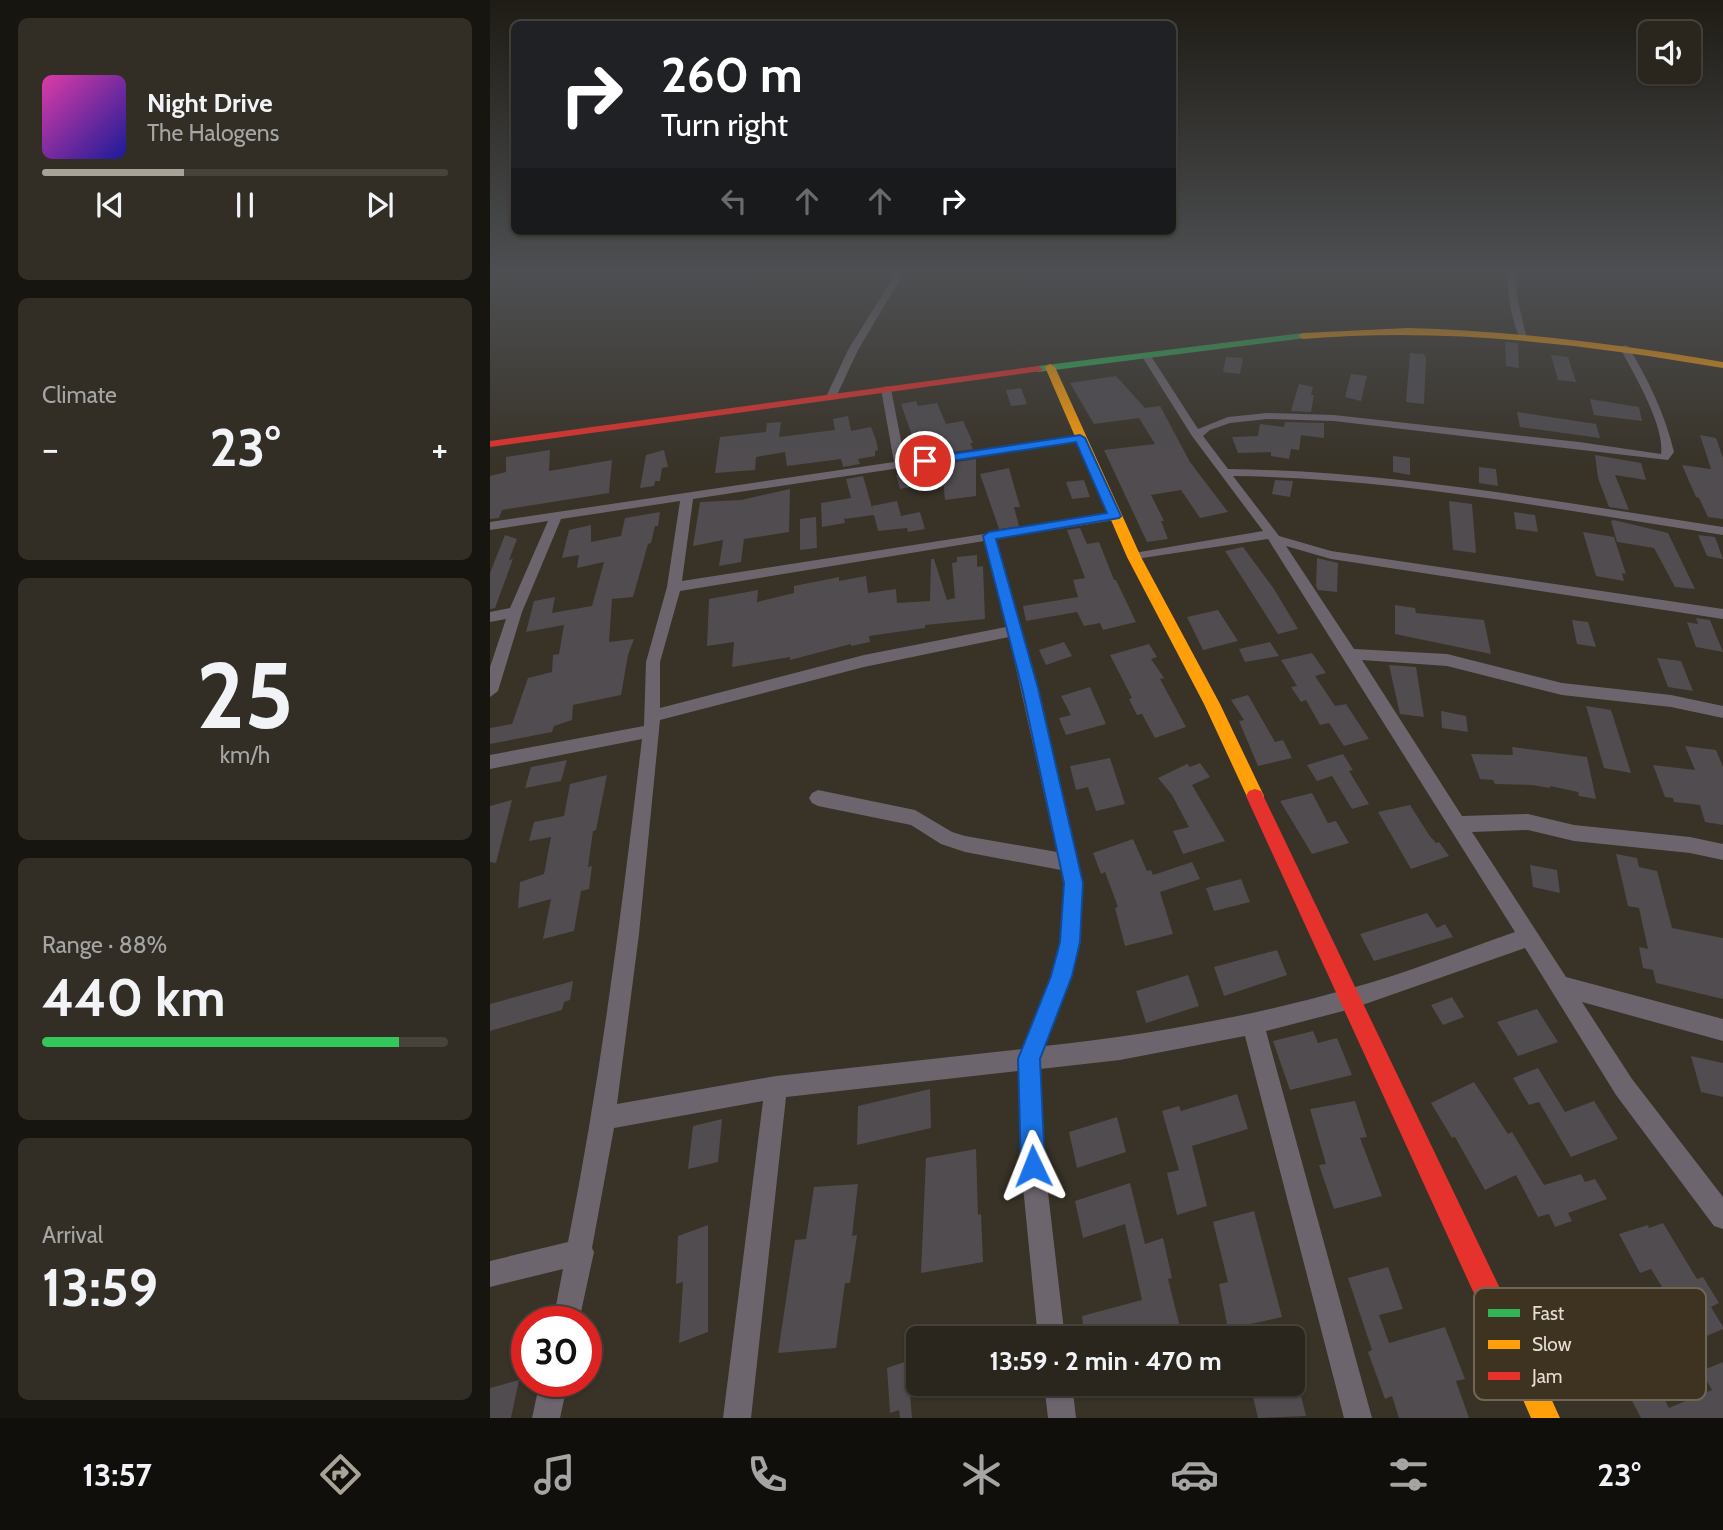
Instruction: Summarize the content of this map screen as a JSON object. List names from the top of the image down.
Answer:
{
  "legend": ["Fast", "Slow", "Jam"],
  "page": {
    "turn": ["260 m", "Turn right"],
    "song": ["Night Drive", "The Halogens"],
    "tile": [
      "Climate",
      ["25", "km/h"],
      ["Range · 88%", "440 km"],
      ["Arrival", "13:59"]
    ],
    "heat": ["−", "23°", "+"],
    "limit": "30",
    "trip": "13:59 · 2 min · 470 m",
    "tabs": ["13:57", "23°"]
  }
}
